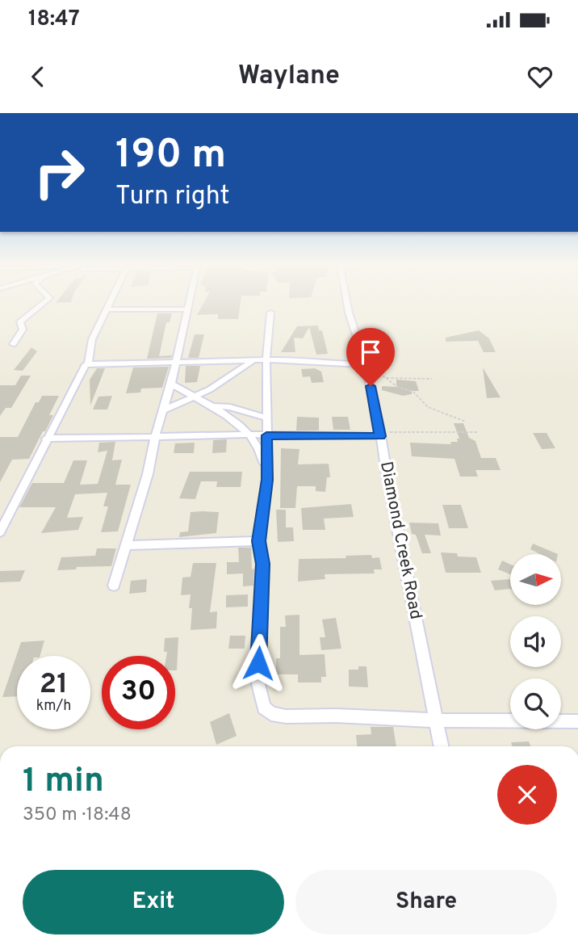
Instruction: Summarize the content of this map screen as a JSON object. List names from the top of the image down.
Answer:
{
  "streets": {
    "street": ["Diamond Creek Road"]
  },
  "north": "right",
  "page": {
    "status": "18:47",
    "header": "Waylane",
    "turn": ["190 m", "Turn right"],
    "speed": "21 km/h",
    "limit": "30",
    "heading": ["1 min", "350 m · 18:48"],
    "buttons": ["Exit", "Share"]
  }
}
